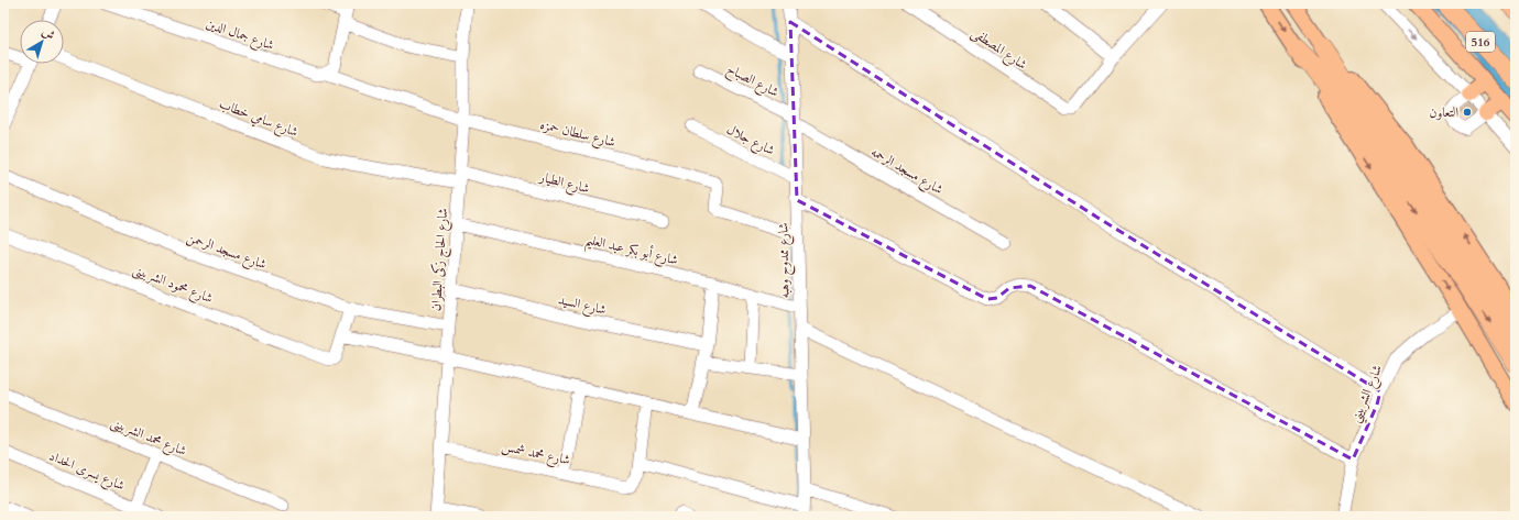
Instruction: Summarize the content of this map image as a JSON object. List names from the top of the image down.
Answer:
{
  "streets": {
    "highway": ["516"],
    "street": [
      "شارع جمال الدين",
      "شارع المصطفى",
      "شارع الصباح",
      "شارع سامي خطاب",
      "شارع سلطان حمزه",
      "شارع جلال",
      "شارع مسجد الرحمه",
      "شارع الطيار",
      "شارع أبو بكر عبد العليم",
      "شارع مسجد الرحمن",
      "شارع الحاج زكى البطران",
      "شارع ممدوح وهبه",
      "شارع محمود الشربينى",
      "شارع السيد",
      "شارع الشربيني",
      "شارع محمد الشربينى",
      "شارع محمد شمس",
      "شارع يسرى الحداد"
    ]
  },
  "crossings": [
    ["شارع جمال الدين", "شارع سلطان حمزه"],
    ["شارع الصباح", "شارع مسجد الرحمه"],
    ["شارع الصباح", "شارع ممدوح وهبه"],
    ["شارع سامي خطاب", "شارع الطيار"],
    ["شارع سامي خطاب", "شارع الحاج زكى البطران"],
    ["شارع سلطان حمزه", "شارع الحاج زكى البطران"],
    ["شارع سلطان حمزه", "شارع ممدوح وهبه"],
    ["شارع جلال", "شارع ممدوح وهبه"],
    ["شارع مسجد الرحمه", "شارع ممدوح وهبه"],
    ["شارع الطيار", "شارع الحاج زكى البطران"],
    ["شارع أبو بكر عبد العليم", "شارع الحاج زكى البطران"],
    ["شارع أبو بكر عبد العليم", "شارع ممدوح وهبه"],
    ["شارع مسجد الرحمن", "شارع الحاج زكى البطران"],
    ["شارع الحاج زكى البطران", "شارع السيد"],
    ["شارع الحاج زكى البطران", "شارع محمد شمس"]
  ],
  "places": ["التعاون"],
  "north": "top right"
}
